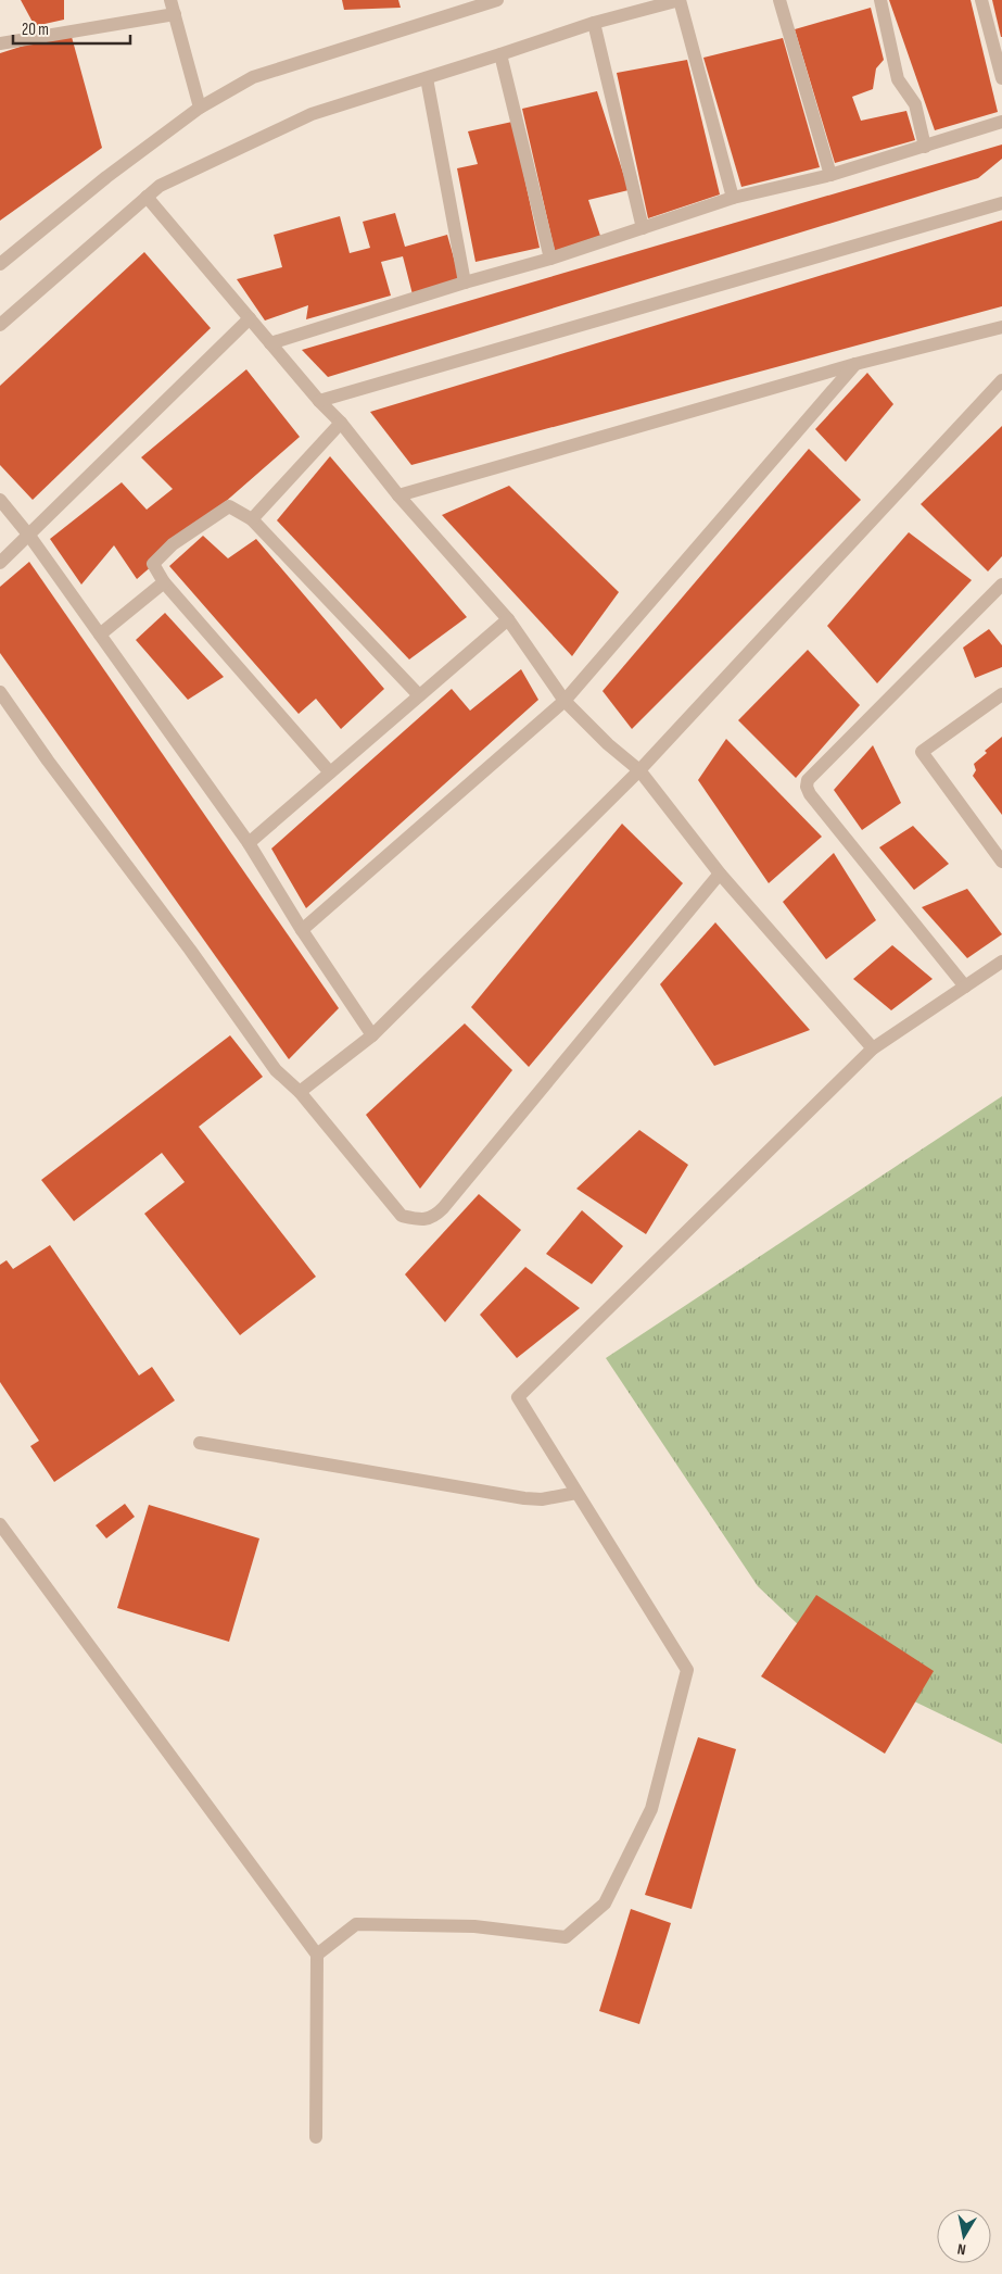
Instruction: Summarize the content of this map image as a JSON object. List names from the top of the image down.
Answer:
{
  "scale_bar": "20 m",
  "north": "bottom"
}
